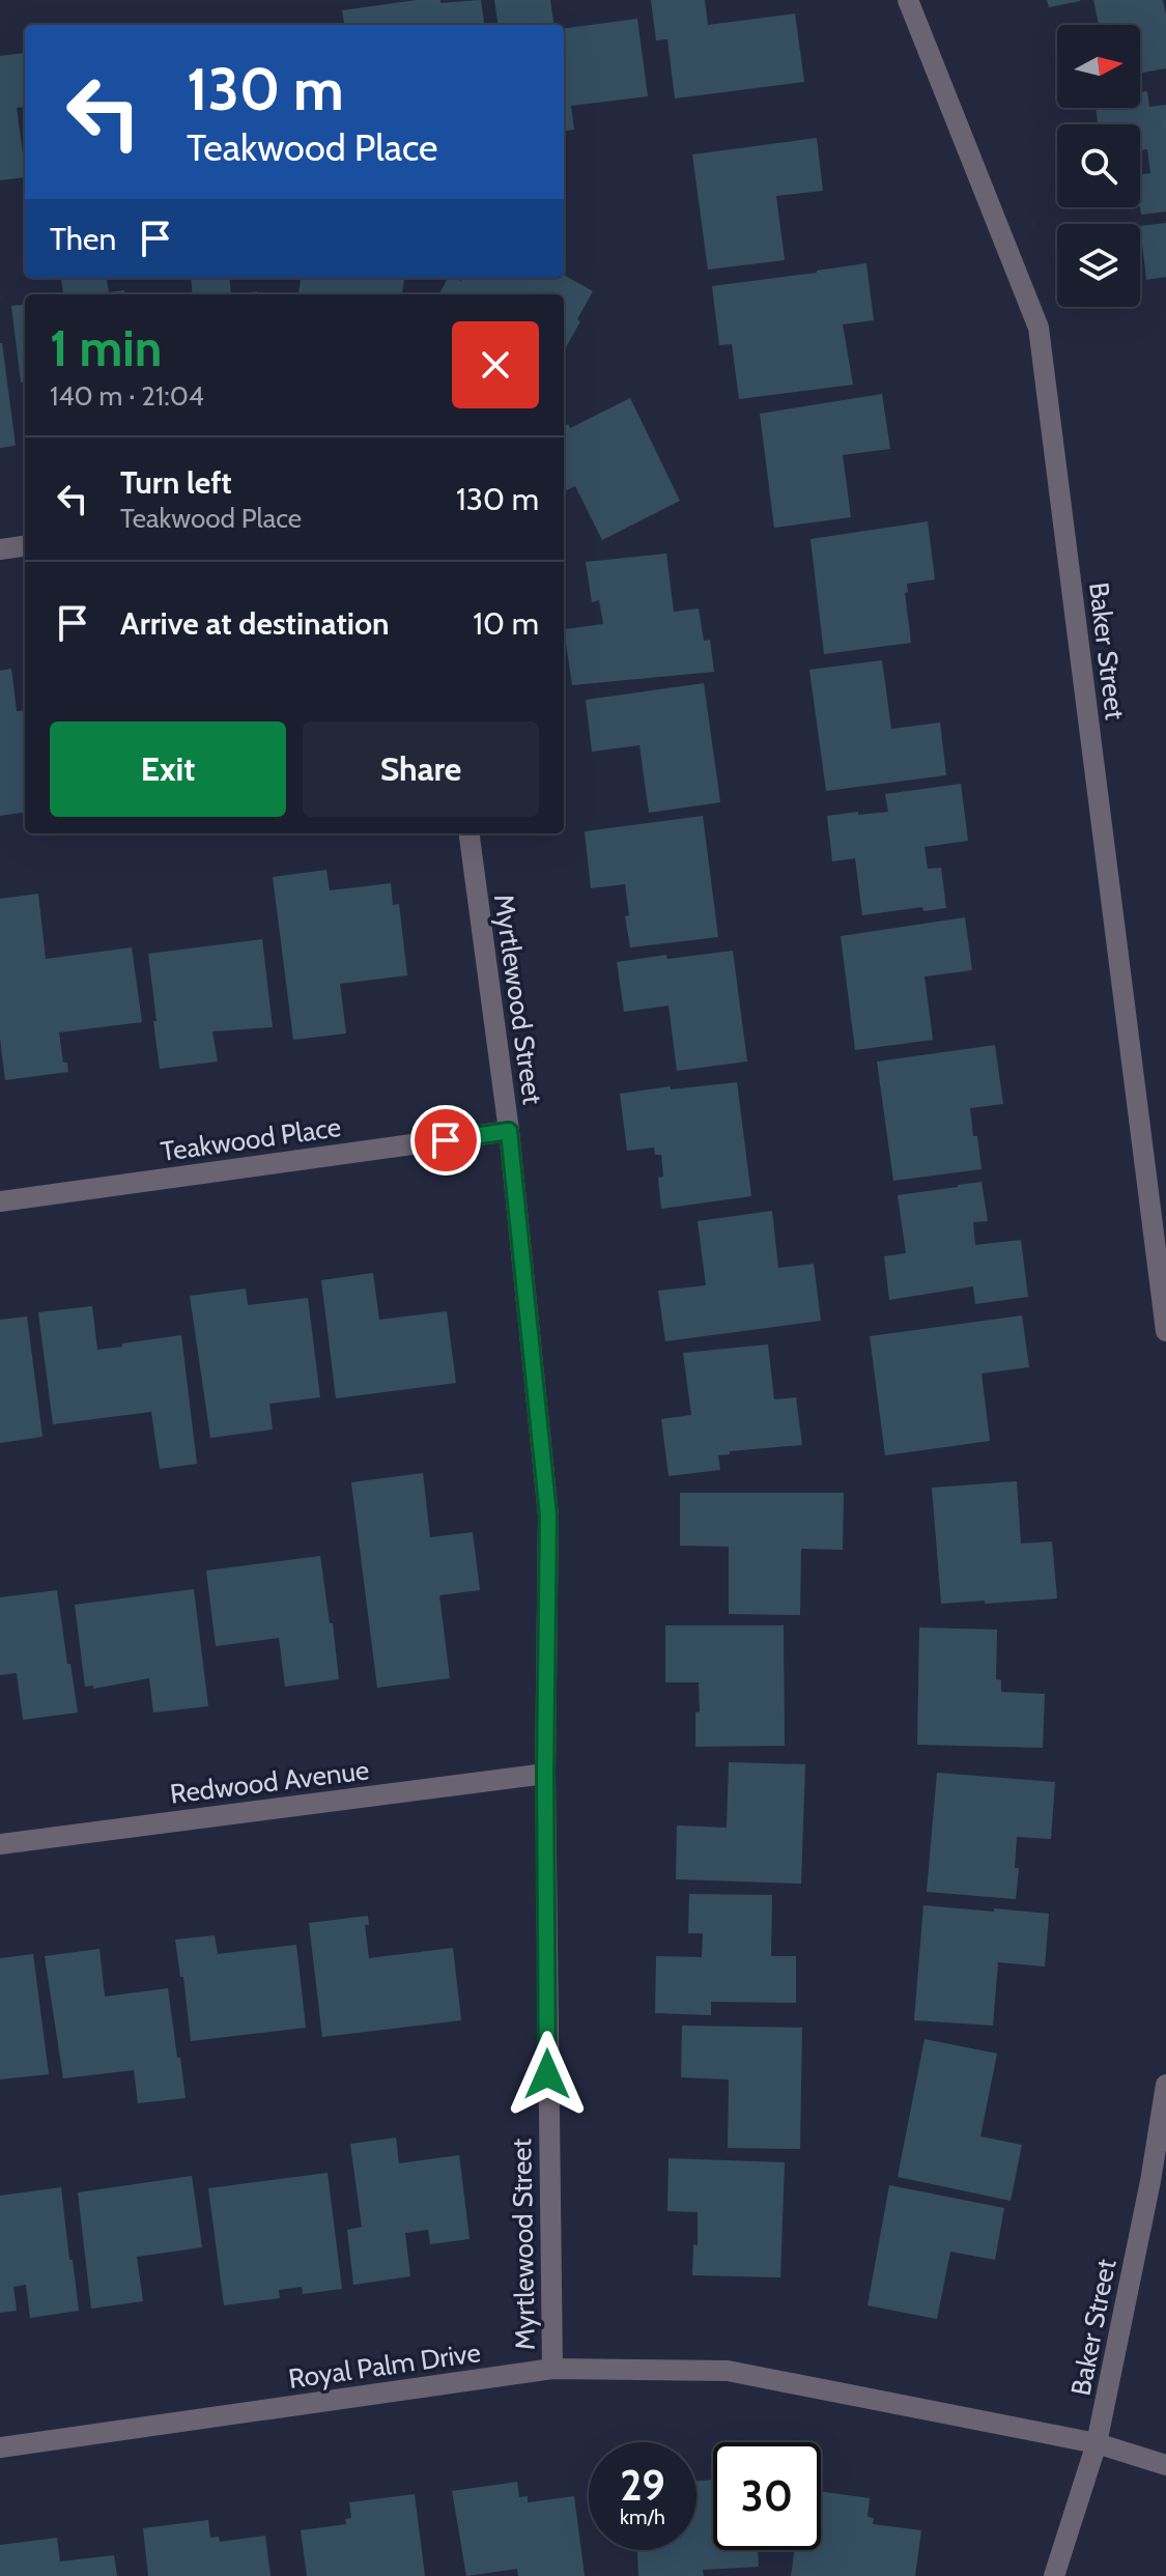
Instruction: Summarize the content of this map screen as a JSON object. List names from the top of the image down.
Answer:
{
  "streets": {
    "street": [
      "Baker Street",
      "Myrtlewood Street",
      "Teakwood Place",
      "Redwood Avenue",
      "Royal Palm Drive"
    ]
  },
  "crossings": [
    ["Baker Street", "Royal Palm Drive"],
    ["Myrtlewood Street", "Teakwood Place"],
    ["Myrtlewood Street", "Redwood Avenue"],
    ["Myrtlewood Street", "Royal Palm Drive"]
  ],
  "north": "right",
  "page": {
    "turn": ["130 m", "Teakwood Place"],
    "then": "Then",
    "heading": ["1 min", "140 m · 21:04"],
    "list": [
      {
        "name": "Turn left",
        "note": "Teakwood Place",
        "value": "130 m"
      },
      {
        "name": "Arrive at destination",
        "value": "10 m"
      }
    ],
    "buttons": ["Exit", "Share"],
    "speed": "29 km/h",
    "limit": "30"
  }
}
